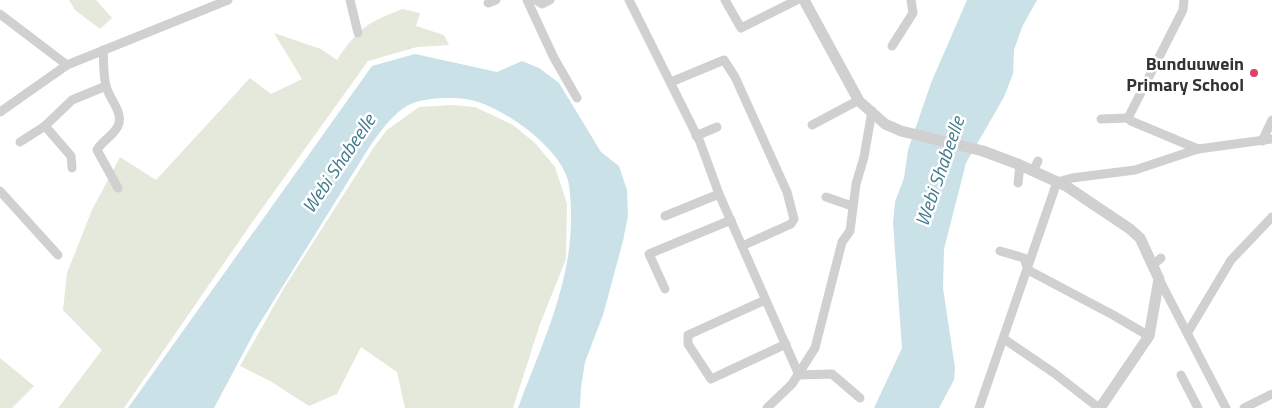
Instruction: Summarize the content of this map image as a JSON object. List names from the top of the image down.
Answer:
{
  "water": ["Webi Shabeelle"],
  "places": ["Bunduuwein Primary School"]
}
